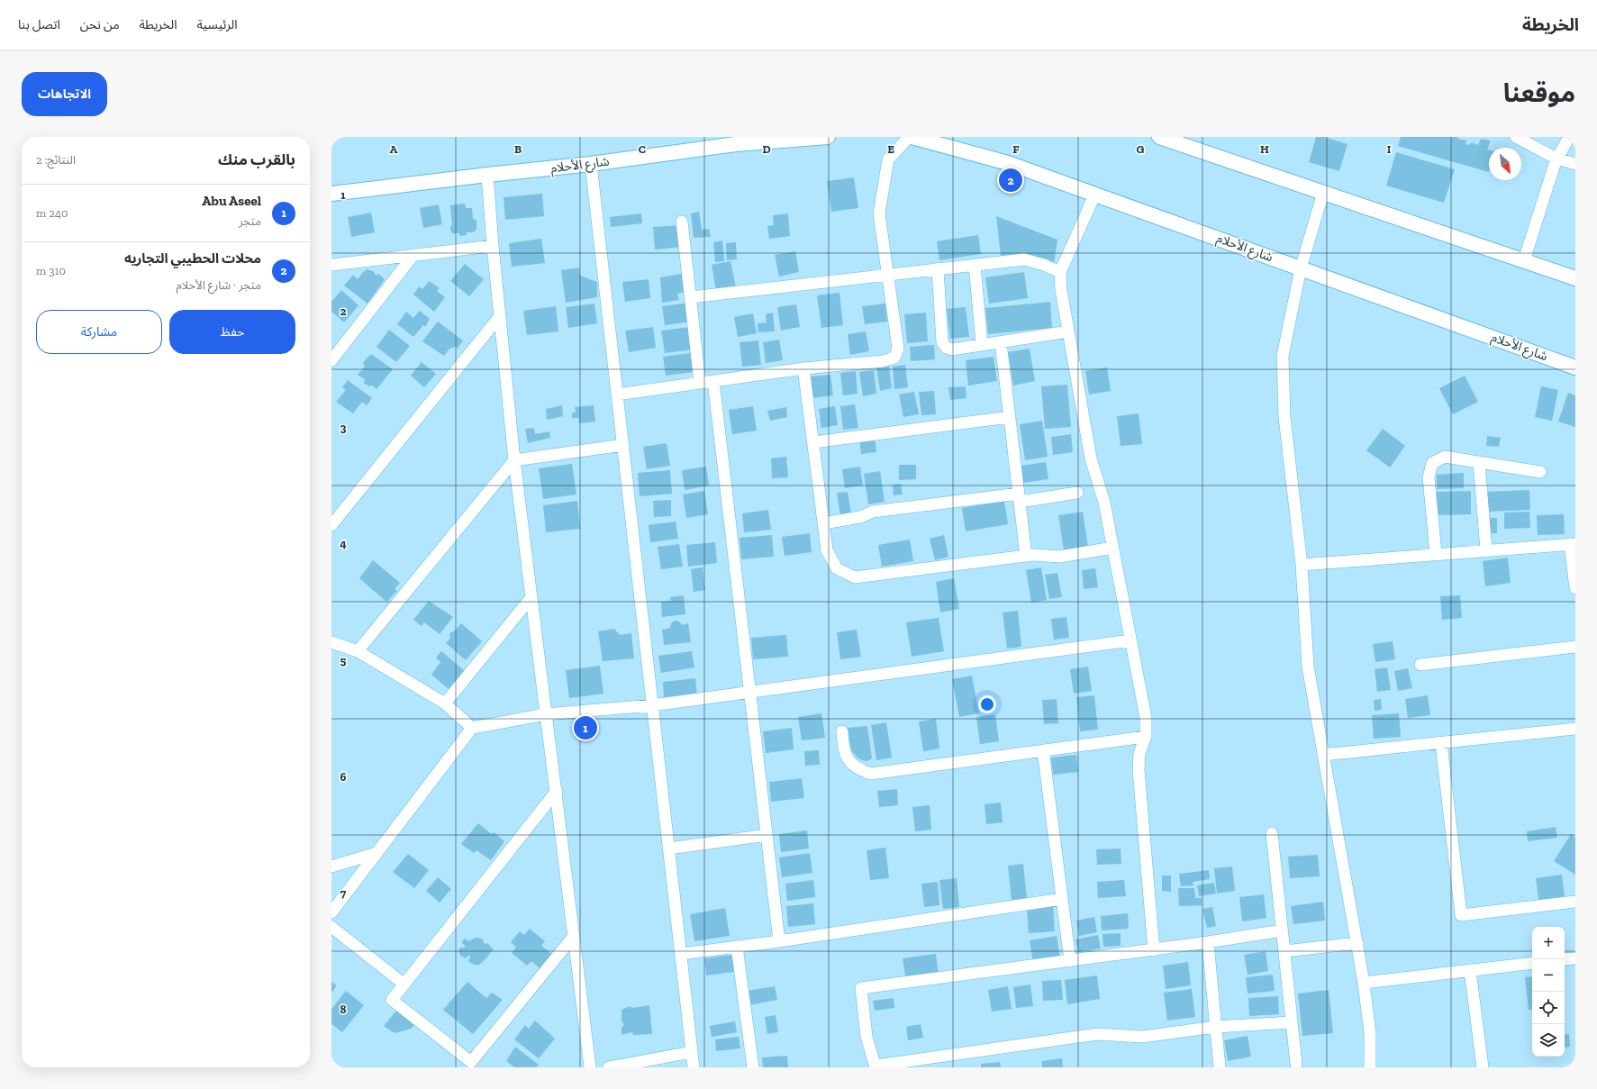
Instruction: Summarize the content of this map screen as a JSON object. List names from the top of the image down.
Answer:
{
  "streets": {
    "main road": ["شارع الأحلام"]
  },
  "north": "bottom right",
  "page": {
    "header": "الخريطة",
    "nav": [
      "الرئيسية",
      "الخريطة",
      "من نحن",
      "اتصل بنا"
    ],
    "title": "موقعنا",
    "buttons": [
      "الاتجاهات",
      ["حفظ", "مشاركة"]
    ],
    "heading": ["بالقرب منك", "النتائج: 2"],
    "pins": ["2", "1"],
    "list": [
      {
        "mark": "1",
        "name": "Abu Aseel",
        "note": "متجر",
        "value": "240 m"
      },
      {
        "mark": "2",
        "name": "محلات الحطيبي التجاريه",
        "note": "متجر · شارع الأحلام",
        "value": "310 m"
      }
    ],
    "map_buttons": ["+", "−"]
  },
  "grid": {
    "columns": [
      "A",
      "B",
      "C",
      "D",
      "E",
      "F",
      "G",
      "H",
      "I"
    ],
    "rows": [
      "1",
      "2",
      "3",
      "4",
      "5",
      "6",
      "7",
      "8"
    ]
  }
}
